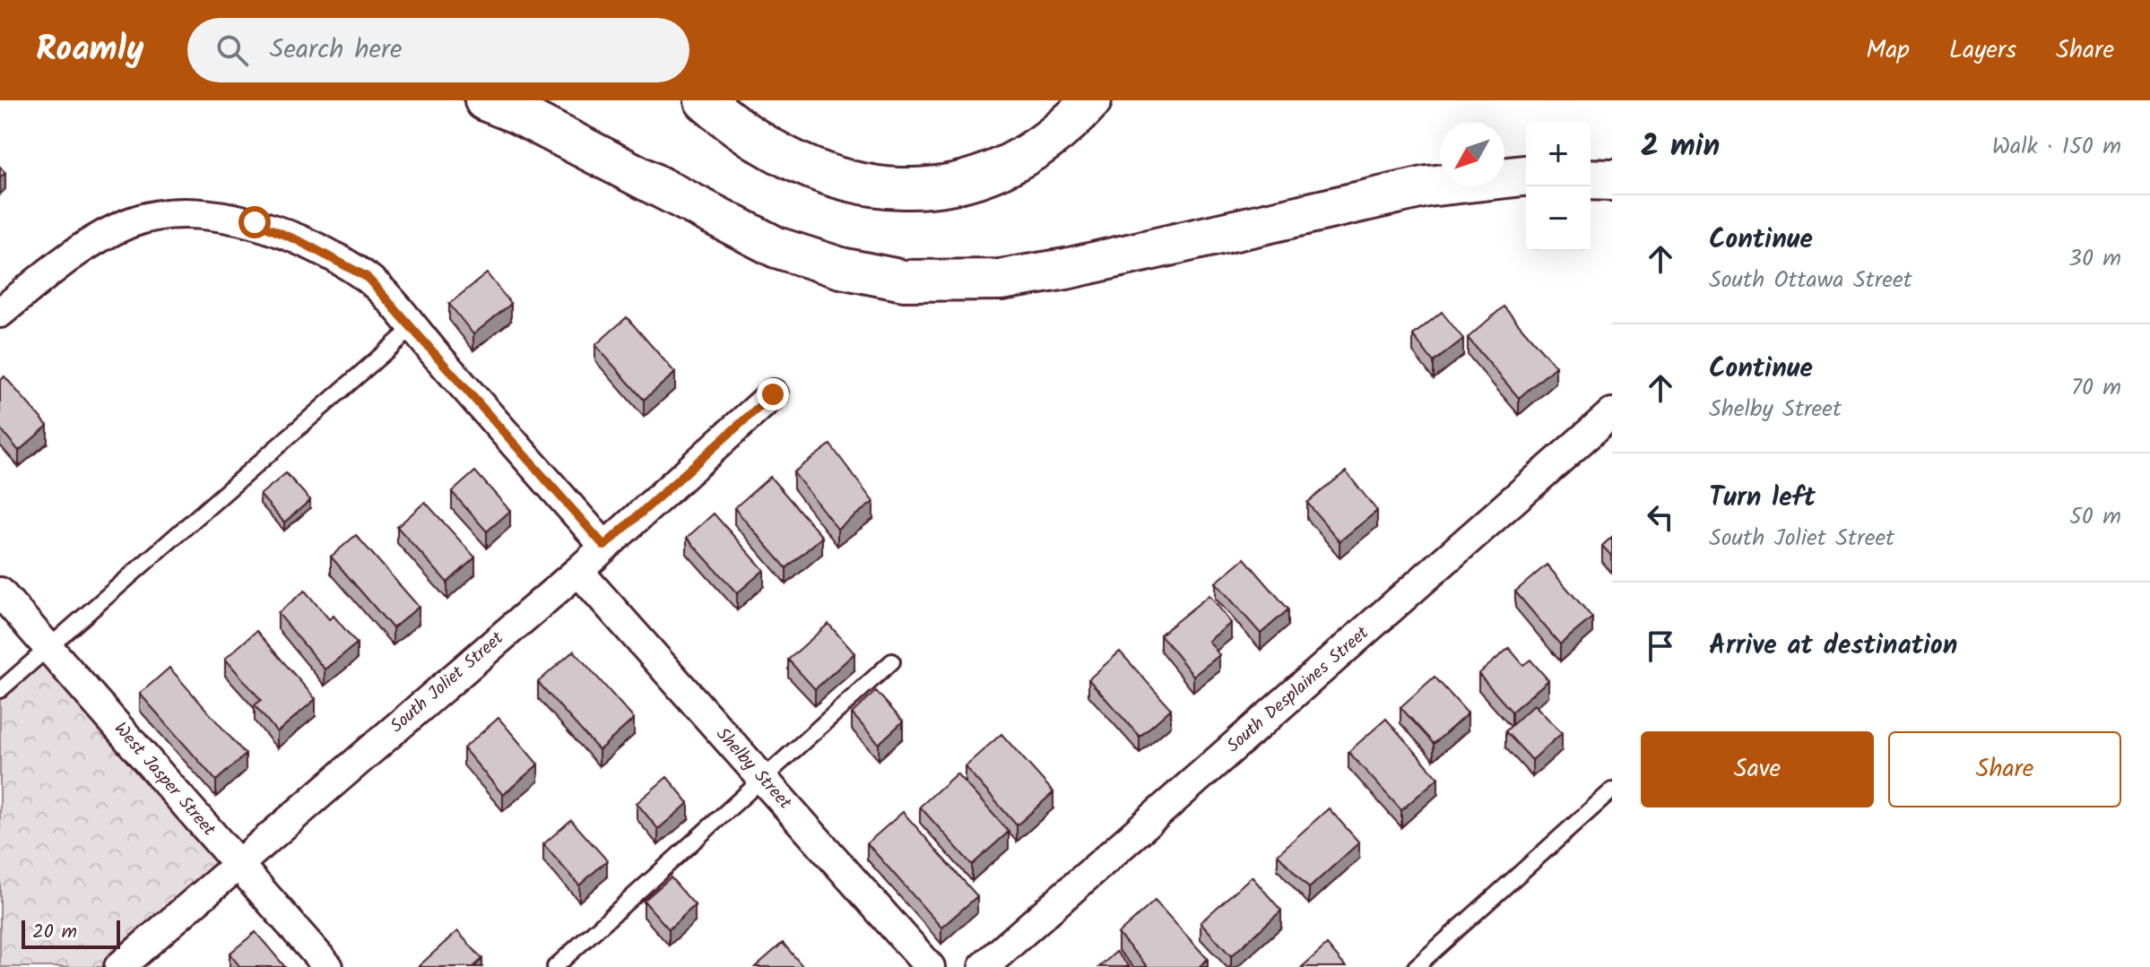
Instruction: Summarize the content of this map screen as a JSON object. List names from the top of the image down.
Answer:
{
  "streets": {
    "street": [
      "South Joliet Street",
      "South Desplaines Street",
      "Shelby Street",
      "West Jasper Street"
    ]
  },
  "crossings": [
    ["South Joliet Street", "Shelby Street"],
    ["South Joliet Street", "West Jasper Street"]
  ],
  "scale_bar": "20 m",
  "north": "bottom left",
  "page": {
    "header": "Roamly",
    "search": "Search here",
    "nav": ["Map", "Layers", "Share"],
    "heading": ["2 min", "Walk · 150 m"],
    "map_buttons": ["+", "−"],
    "list": [
      ["Continue", "South Ottawa Street", "30 m"],
      ["Continue", "Shelby Street", "70 m"],
      ["Turn left", "South Joliet Street", "50 m"],
      "Arrive at destination"
    ],
    "buttons": ["Save", "Share"],
    "scale": "20 m"
  }
}
